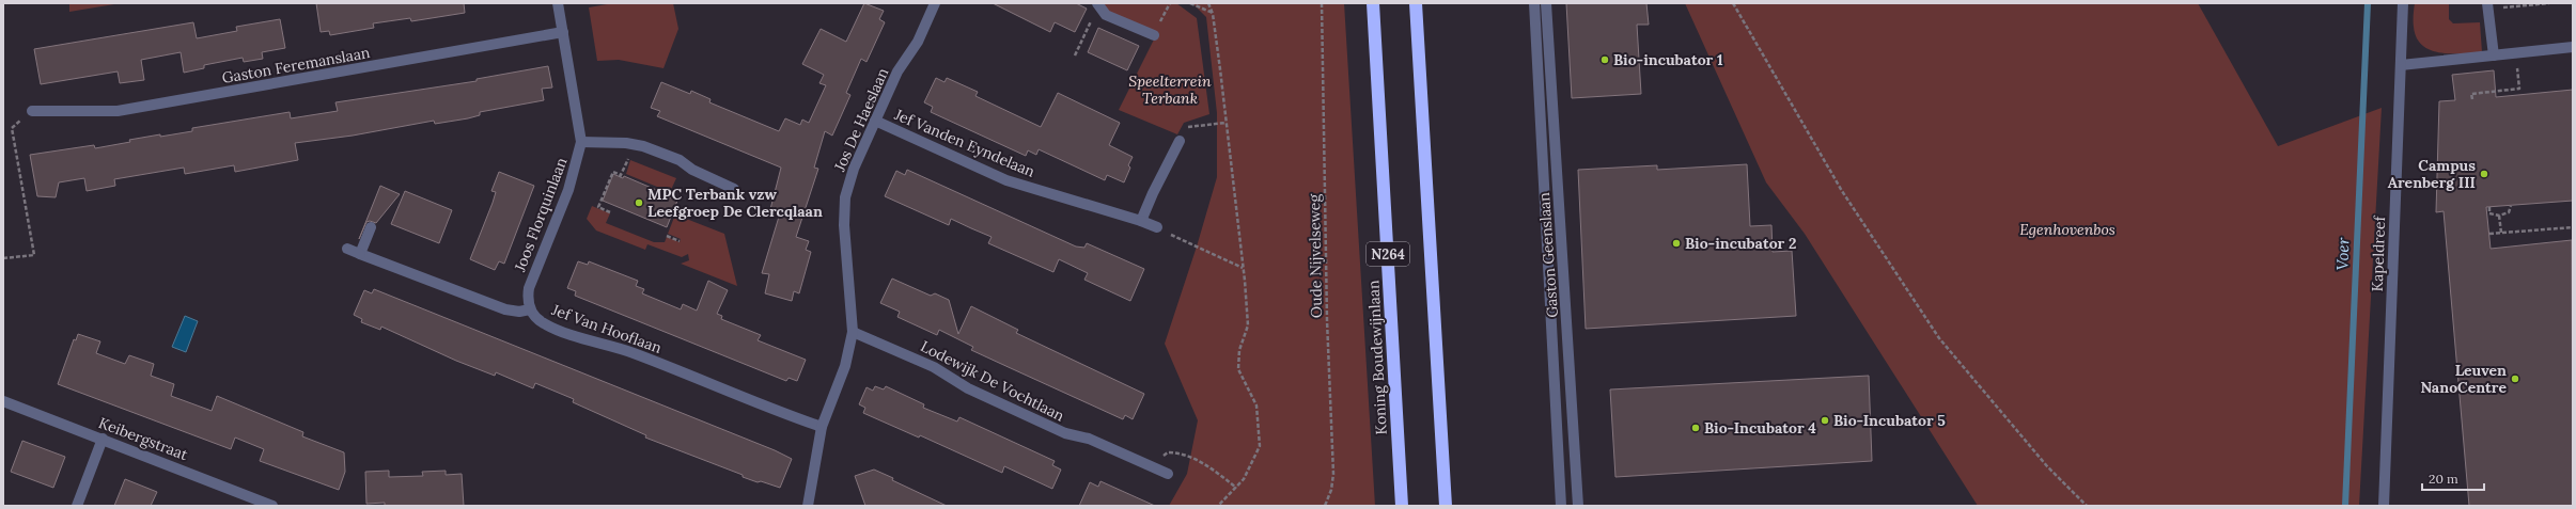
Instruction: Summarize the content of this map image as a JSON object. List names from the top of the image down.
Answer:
{
  "streets": {
    "highway": ["N264", "Koning Boudewijnlaan"],
    "street": [
      "Gaston Feremanslaan",
      "Jos De Haeslaan",
      "Jef Vanden Eyndelaan",
      "Joos Florquinlaan",
      "Kapeldreef",
      "Gaston Geenslaan",
      "Jef Van Hooflaan",
      "Lodewijk De Vochtlaan",
      "Keibergstraat"
    ],
    "path": ["Oude Nijvelseweg"]
  },
  "crossings": [
    ["Gaston Feremanslaan", "Joos Florquinlaan"],
    ["Jos De Haeslaan", "Jef Vanden Eyndelaan"],
    ["Jos De Haeslaan", "Jef Van Hooflaan"],
    ["Jos De Haeslaan", "Lodewijk De Vochtlaan"],
    ["Joos Florquinlaan", "Jef Van Hooflaan"]
  ],
  "water": ["Voer"],
  "parks": ["Speelterrein Terbank", "Egenhovenbos"],
  "places": [
    "Bio-incubator 1",
    "Campus Arenberg III",
    "MPC Terbank vzw Leefgroep De Clercqlaan",
    "Bio-incubator 2",
    "Leuven NanoCentre",
    "Bio-Incubator 5",
    "Bio-Incubator 4"
  ],
  "scale_bar": "20 m"
}
